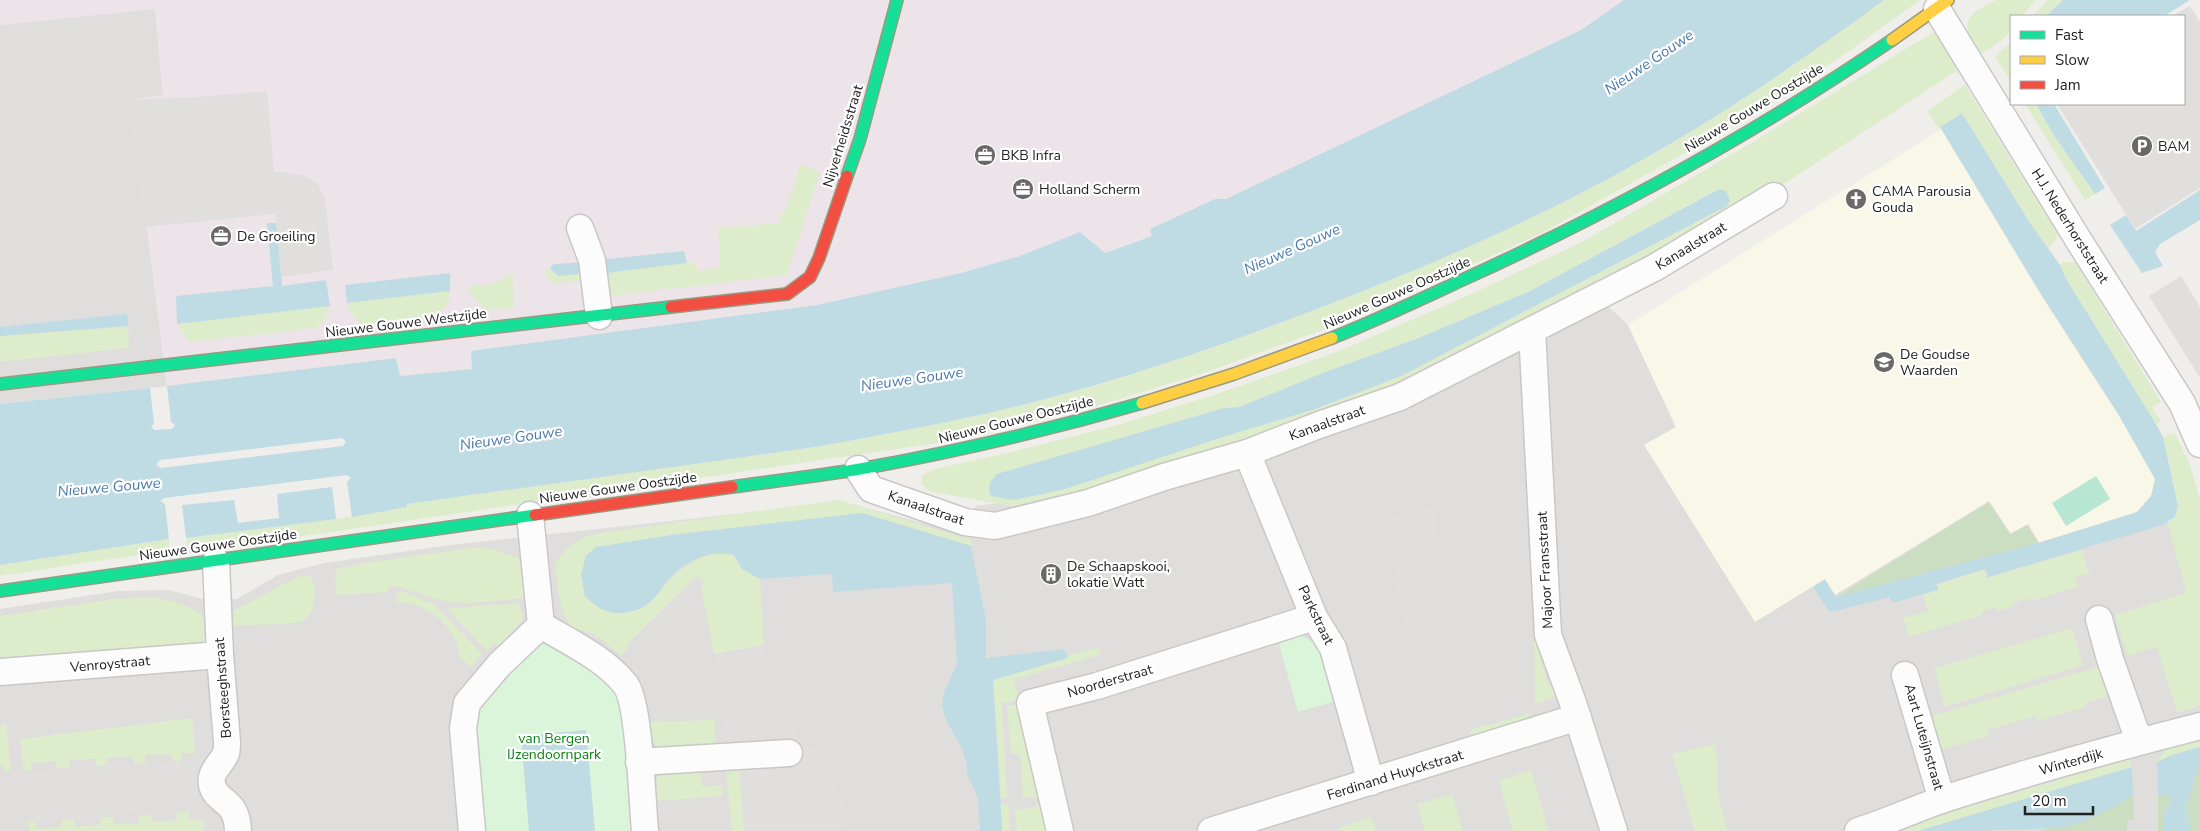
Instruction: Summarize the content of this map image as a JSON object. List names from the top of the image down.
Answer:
{
  "streets": {
    "main road": ["Nieuwe Gouwe Oostzijde", "Nijverheidsstraat", "Nieuwe Gouwe Westzijde"],
    "street": [
      "H.J. Nederhorststraat",
      "Kanaalstraat",
      "Majoor Fransstraat",
      "Parkstraat",
      "Venroystraat",
      "Noorderstraat",
      "Borsteeghstraat",
      "Aart Luteijnstraat",
      "Winterdijk",
      "Ferdinand Huyckstraat"
    ]
  },
  "crossings": [
    ["Nieuwe Gouwe Oostzijde", "H.J. Nederhorststraat"],
    ["Nieuwe Gouwe Oostzijde", "Kanaalstraat"],
    ["Nieuwe Gouwe Oostzijde", "Borsteeghstraat"],
    ["Nijverheidsstraat", "Nieuwe Gouwe Westzijde"],
    ["Kanaalstraat", "Majoor Fransstraat"],
    ["Kanaalstraat", "Parkstraat"],
    ["Majoor Fransstraat", "Ferdinand Huyckstraat"],
    ["Parkstraat", "Noorderstraat"],
    ["Parkstraat", "Ferdinand Huyckstraat"],
    ["Venroystraat", "Borsteeghstraat"],
    ["Aart Luteijnstraat", "Winterdijk"]
  ],
  "water": ["Nieuwe Gouwe"],
  "parks": ["van Bergen IJzendoornpark"],
  "places": {
    "parking": ["BAM"],
    "office": ["BKB Infra", "Holland Scherm", "De Groeiling"],
    "church": ["CAMA Parousia Gouda"],
    "school or university": ["De Goudse Waarden"],
    "building": ["De Schaapskooi, lokatie Watt"]
  },
  "legend": ["Fast", "Slow", "Jam"],
  "scale_bar": "20 m"
}
